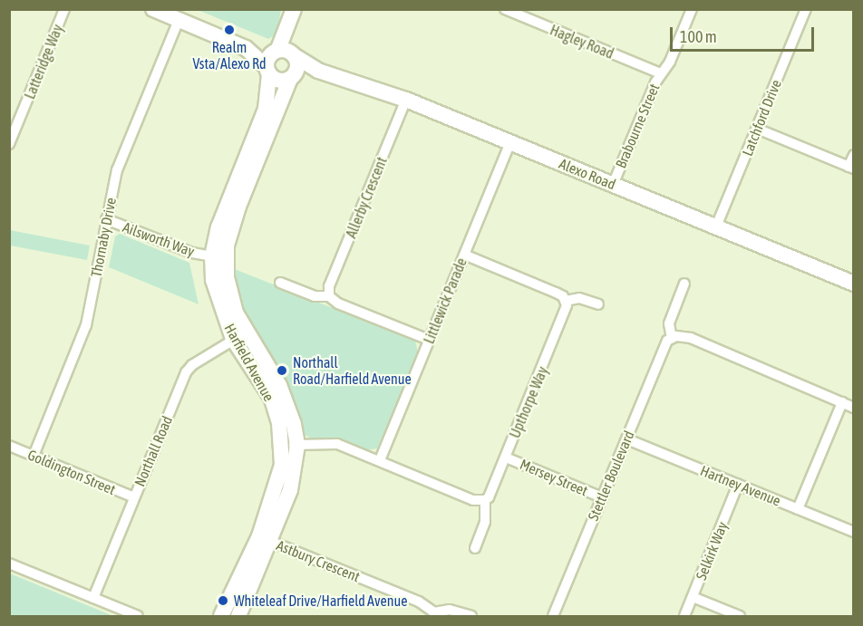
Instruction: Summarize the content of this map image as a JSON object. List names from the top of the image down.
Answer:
{
  "streets": {
    "street": [
      "Hagley Road",
      "Latteridge Way",
      "Latchford Drive",
      "Brabourne Street",
      "Alexo Road",
      "Allerby Crescent",
      "Thornaby Drive",
      "Ailsworth Way",
      "Littlewick Parade",
      "Harfield Avenue",
      "Upthorpe Way",
      "Northall Road",
      "Goldington Street",
      "Stettler Boulevard",
      "Mersey Street",
      "Hartney Avenue",
      "Selkirk Way",
      "Astbury Crescent"
    ]
  },
  "crossings": [
    ["Hagley Road", "Brabourne Street"],
    ["Latchford Drive", "Alexo Road"],
    ["Brabourne Street", "Alexo Road"],
    ["Alexo Road", "Allerby Crescent"],
    ["Alexo Road", "Littlewick Parade"],
    ["Alexo Road", "Harfield Avenue"],
    ["Thornaby Drive", "Ailsworth Way"],
    ["Thornaby Drive", "Goldington Street"],
    ["Ailsworth Way", "Harfield Avenue"],
    ["Harfield Avenue", "Northall Road"],
    ["Harfield Avenue", "Astbury Crescent"],
    ["Upthorpe Way", "Mersey Street"],
    ["Northall Road", "Goldington Street"],
    ["Stettler Boulevard", "Mersey Street"],
    ["Stettler Boulevard", "Hartney Avenue"],
    ["Hartney Avenue", "Selkirk Way"]
  ],
  "places": ["Realm Vsta/Alexo Rd", "Northall Road/Harfield Avenue", "Whiteleaf Drive/Harfield Avenue"],
  "scale_bar": "100 m"
}
